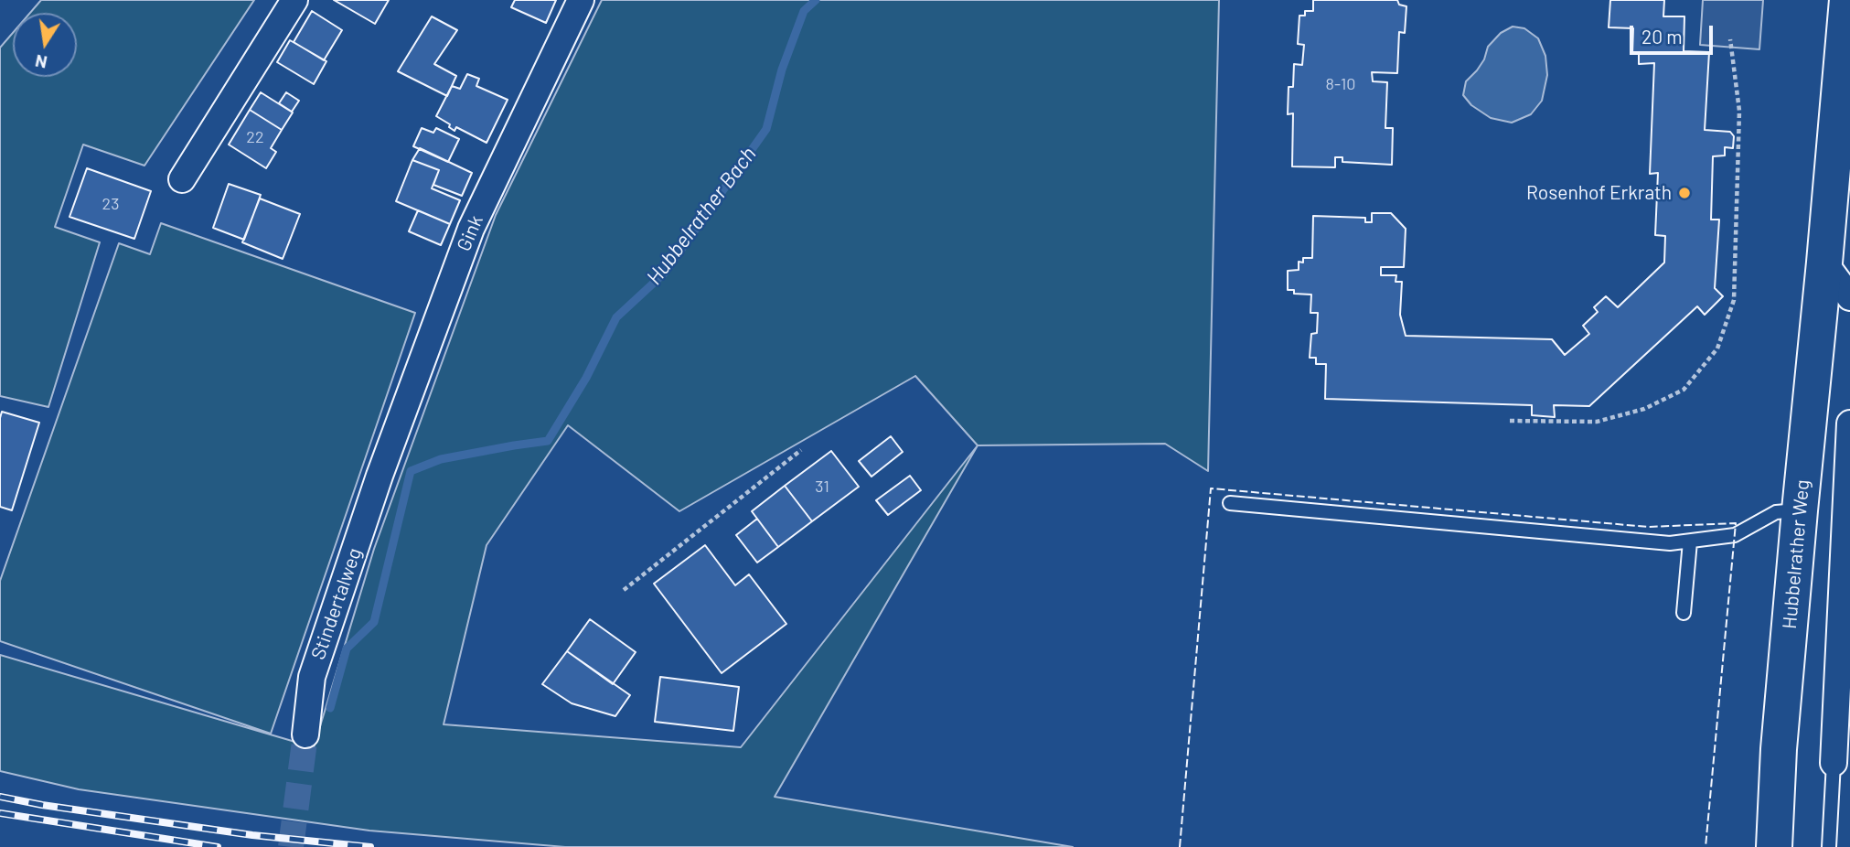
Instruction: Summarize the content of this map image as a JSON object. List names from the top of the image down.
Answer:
{
  "streets": {
    "street": ["Gink", "Hubbelrather Weg", "Stindertalweg"]
  },
  "crossings": [
    ["Gink", "Stindertalweg"]
  ],
  "water": ["Hubbelrather Bach"],
  "places": ["Rosenhof Erkrath"],
  "house_numbers": [
    "8-10",
    "22",
    "23",
    "31"
  ],
  "scale_bar": "20 m",
  "north": "bottom"
}
